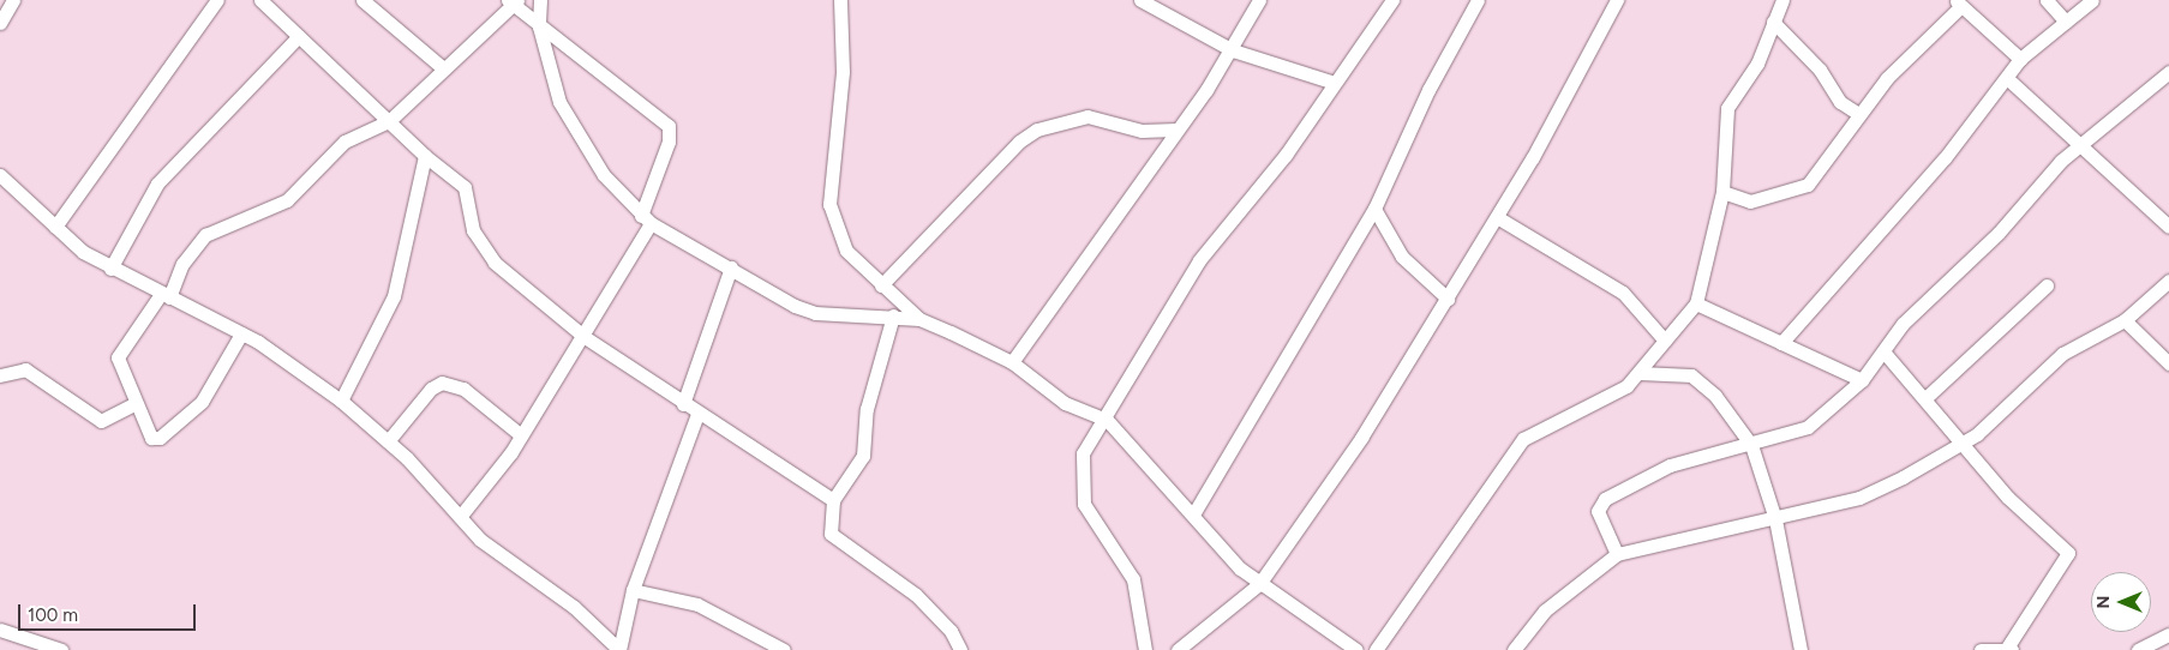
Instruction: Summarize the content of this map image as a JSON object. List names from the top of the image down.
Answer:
{
  "scale_bar": "100 m",
  "north": "left"
}
